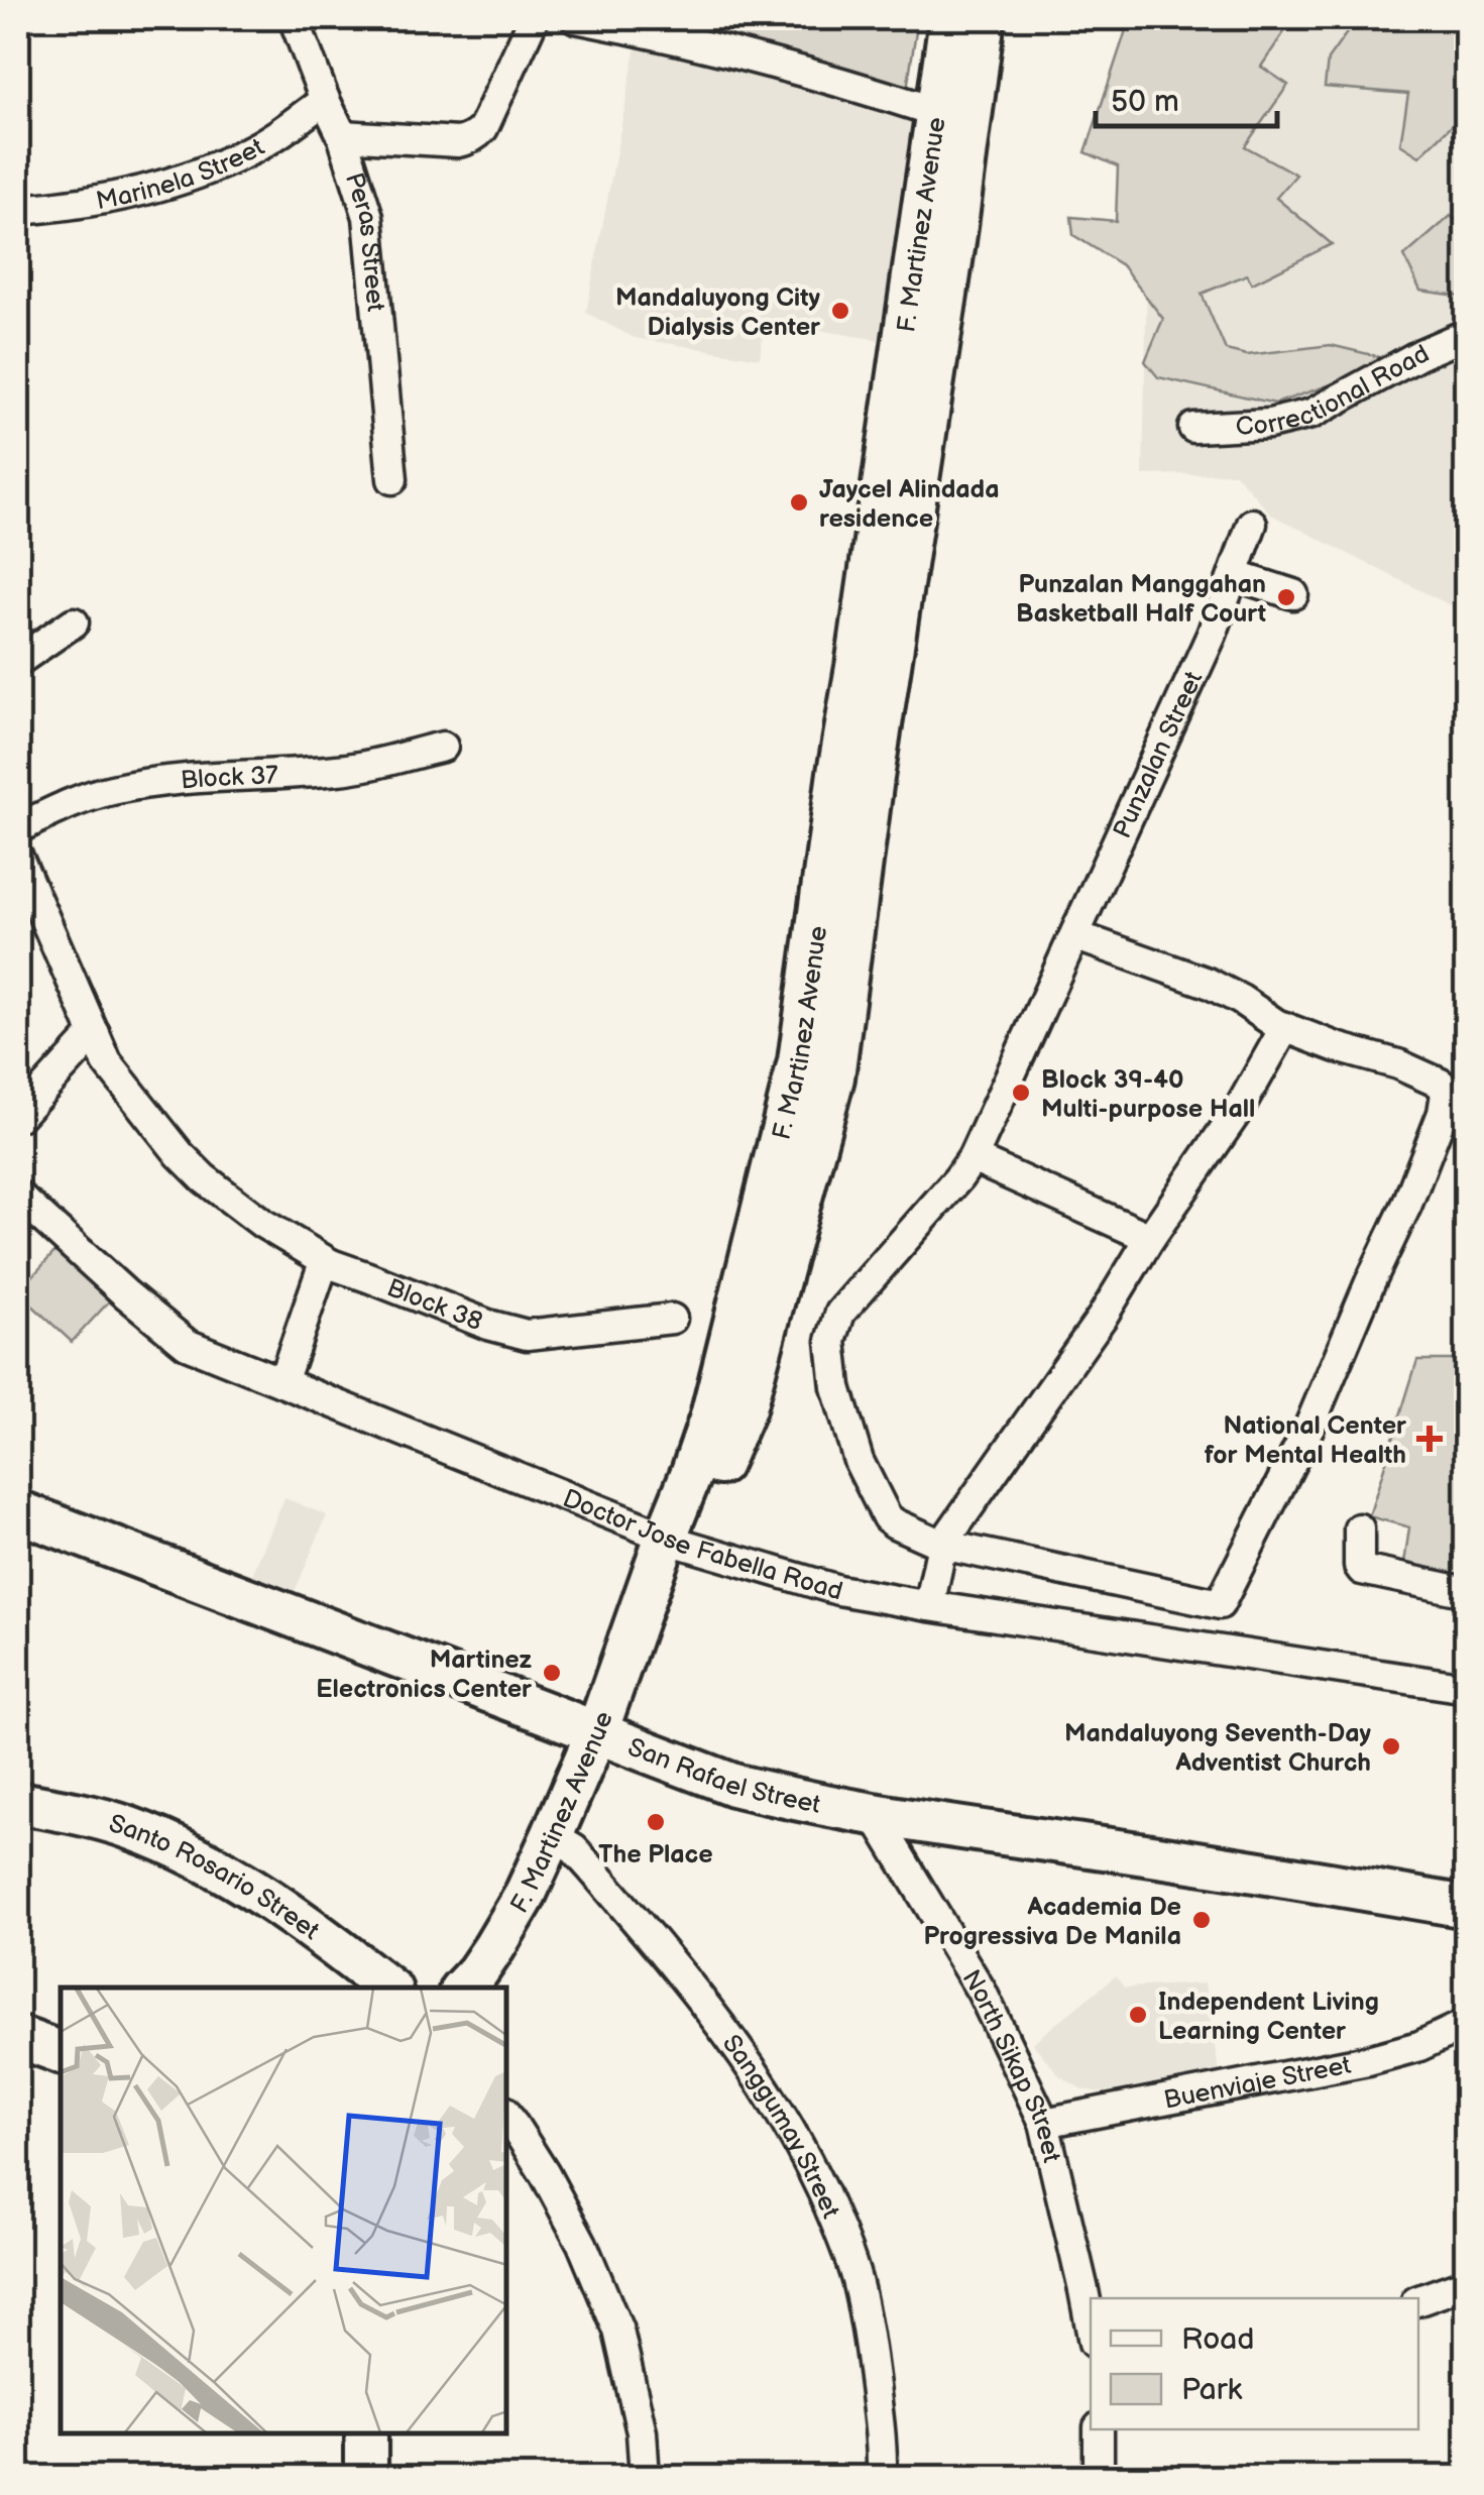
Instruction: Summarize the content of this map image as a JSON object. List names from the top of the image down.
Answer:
{
  "streets": {
    "main road": ["F. Martinez Avenue", "San Rafael Street", "Santo Rosario Street"],
    "street": [
      "Marinela Street",
      "Peras Street",
      "Correctional Road",
      "Punzalan Street",
      "Block 37",
      "Block 38",
      "Doctor Jose Fabella Road",
      "North Sikap Street",
      "Buenviaje Street",
      "Sanggumay Street"
    ]
  },
  "crossings": [
    ["Marinela Street", "Peras Street"],
    ["F. Martinez Avenue", "Doctor Jose Fabella Road"],
    ["F. Martinez Avenue", "San Rafael Street"],
    ["F. Martinez Avenue", "Sanggumay Street"],
    ["San Rafael Street", "North Sikap Street"],
    ["North Sikap Street", "Buenviaje Street"]
  ],
  "places": {
    "other": [
      "Mandaluyong City Dialysis Center",
      "Jaycel Alindada residence",
      "Punzalan Manggahan Basketball Half Court",
      "Block 39-40 Multi-purpose Hall",
      "Martinez Electronics Center",
      "Mandaluyong Seventh-Day Adventist Church",
      "The Place",
      "Academia De Progressiva De Manila",
      "Independent Living Learning Center"
    ],
    "health": ["National Center for Mental Health"]
  },
  "legend": ["Road", "Park"],
  "scale_bar": "50 m"
}
